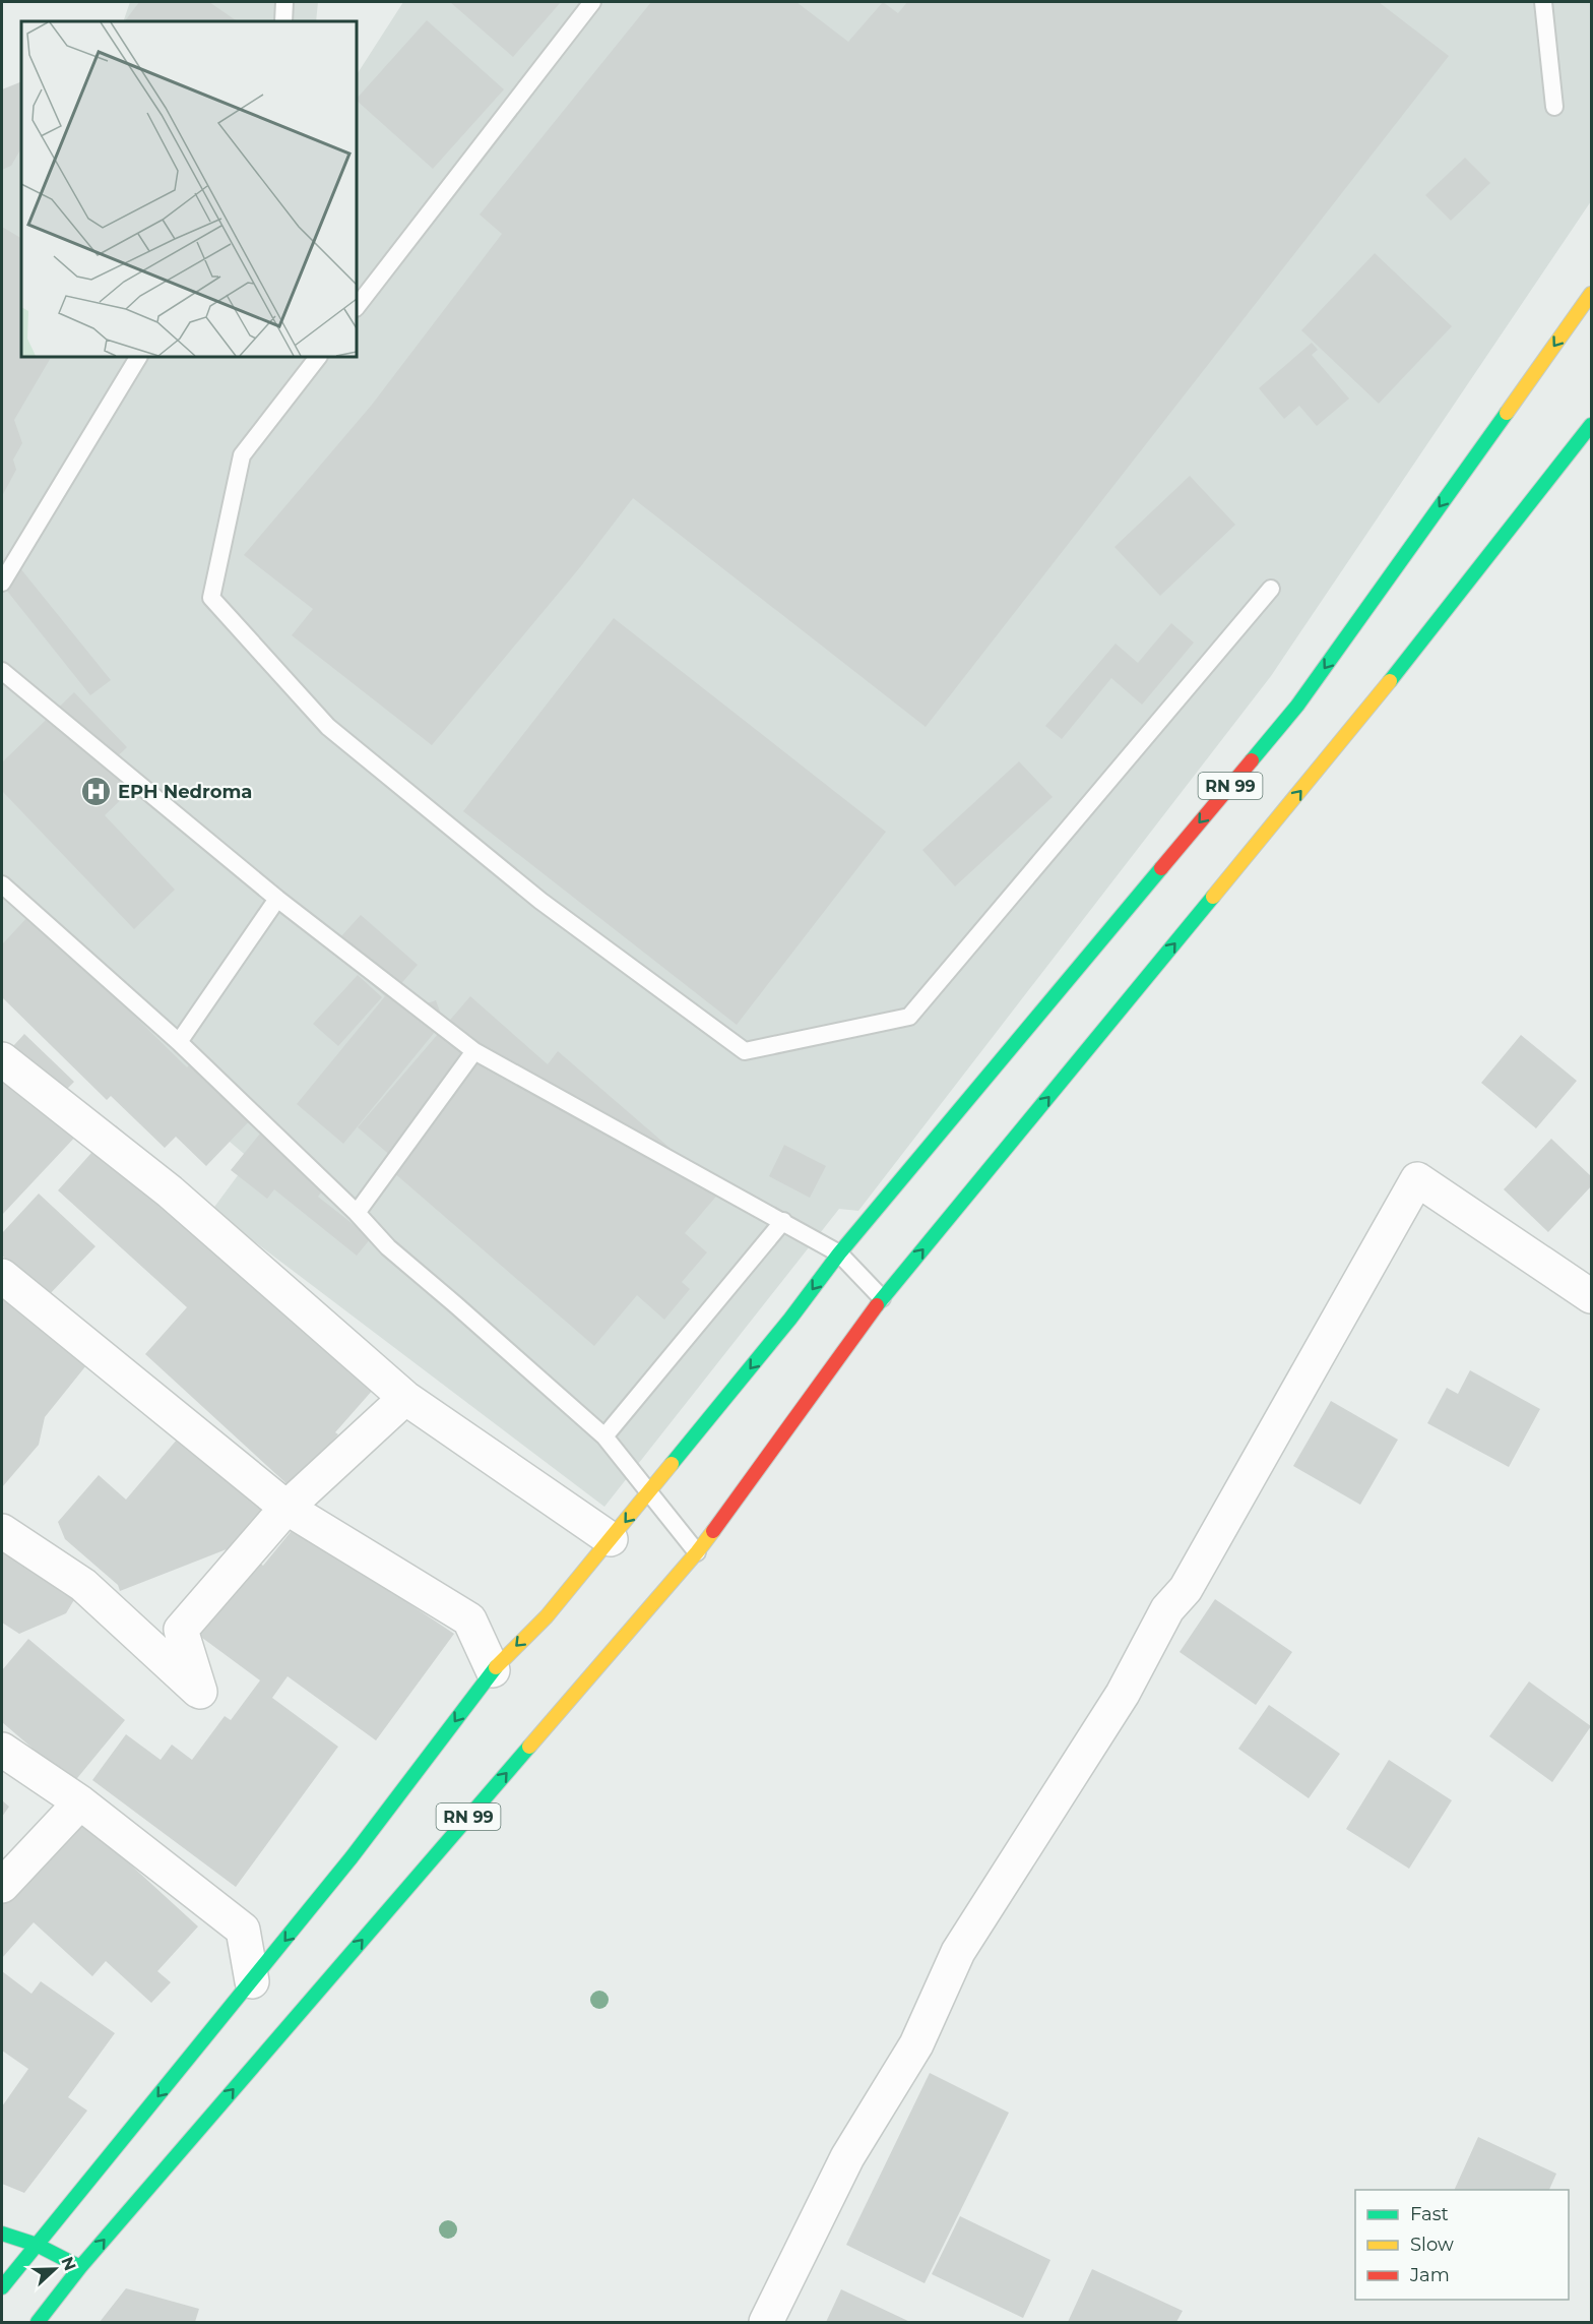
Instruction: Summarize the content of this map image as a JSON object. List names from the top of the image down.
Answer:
{
  "streets": {
    "main road": ["RN 99"]
  },
  "places": {
    "hospital": ["EPH Nedroma"]
  },
  "legend": ["Fast", "Slow", "Jam"],
  "north": "right"
}
